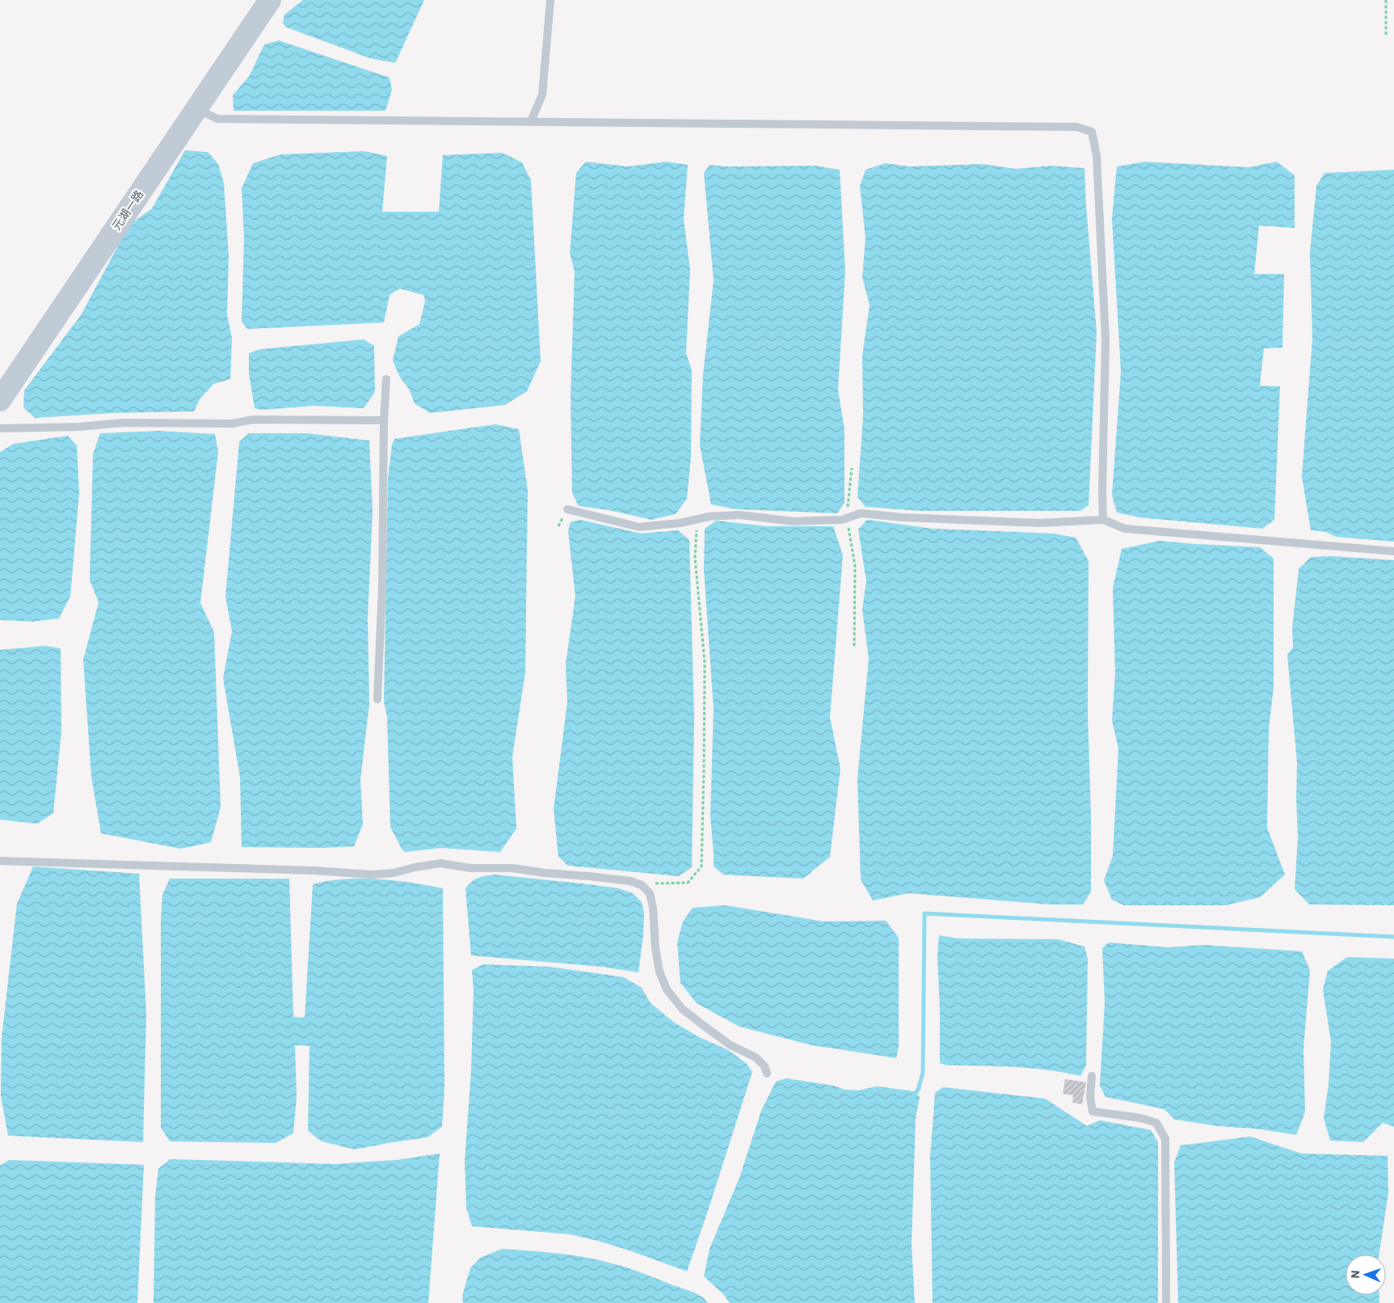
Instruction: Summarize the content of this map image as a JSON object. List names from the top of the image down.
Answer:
{
  "streets": {
    "main road": ["元湖一路"]
  },
  "north": "left"
}
